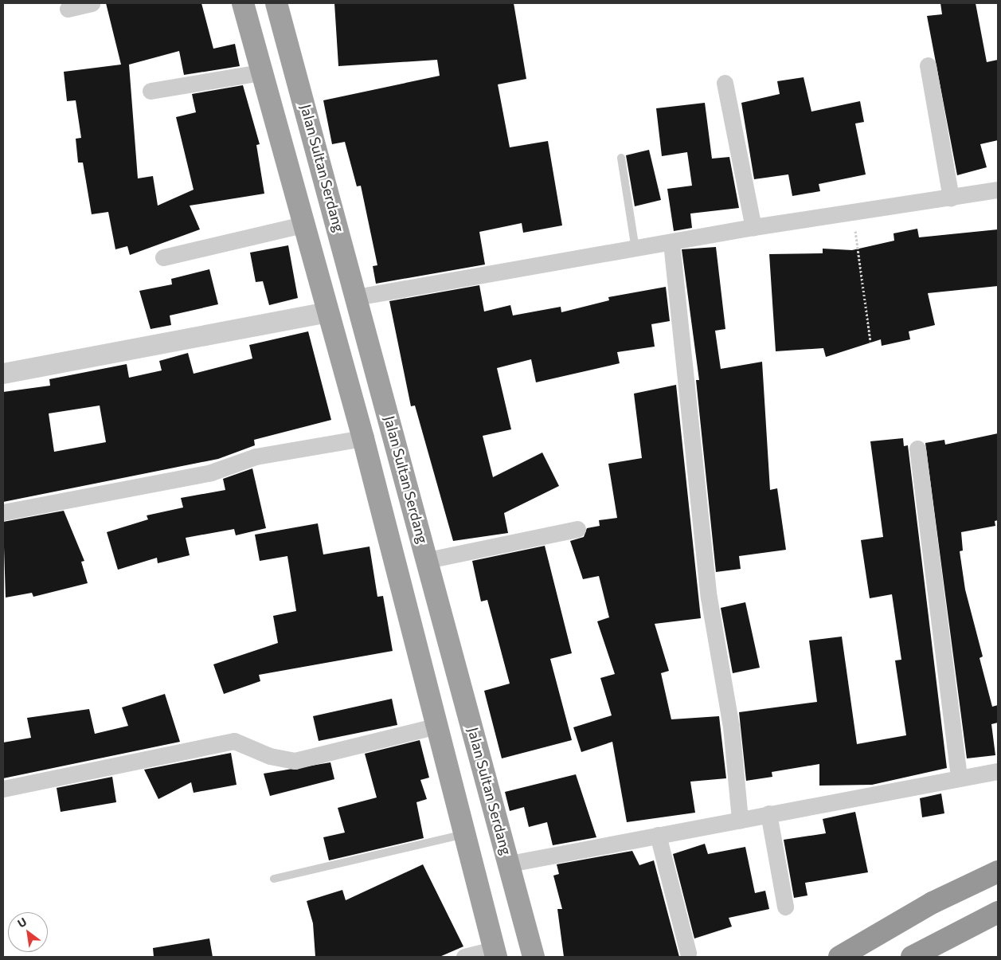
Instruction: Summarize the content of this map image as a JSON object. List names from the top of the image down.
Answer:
{
  "streets": {
    "highway": ["Jalan Sultan Serdang"]
  },
  "north": "top left"
}
